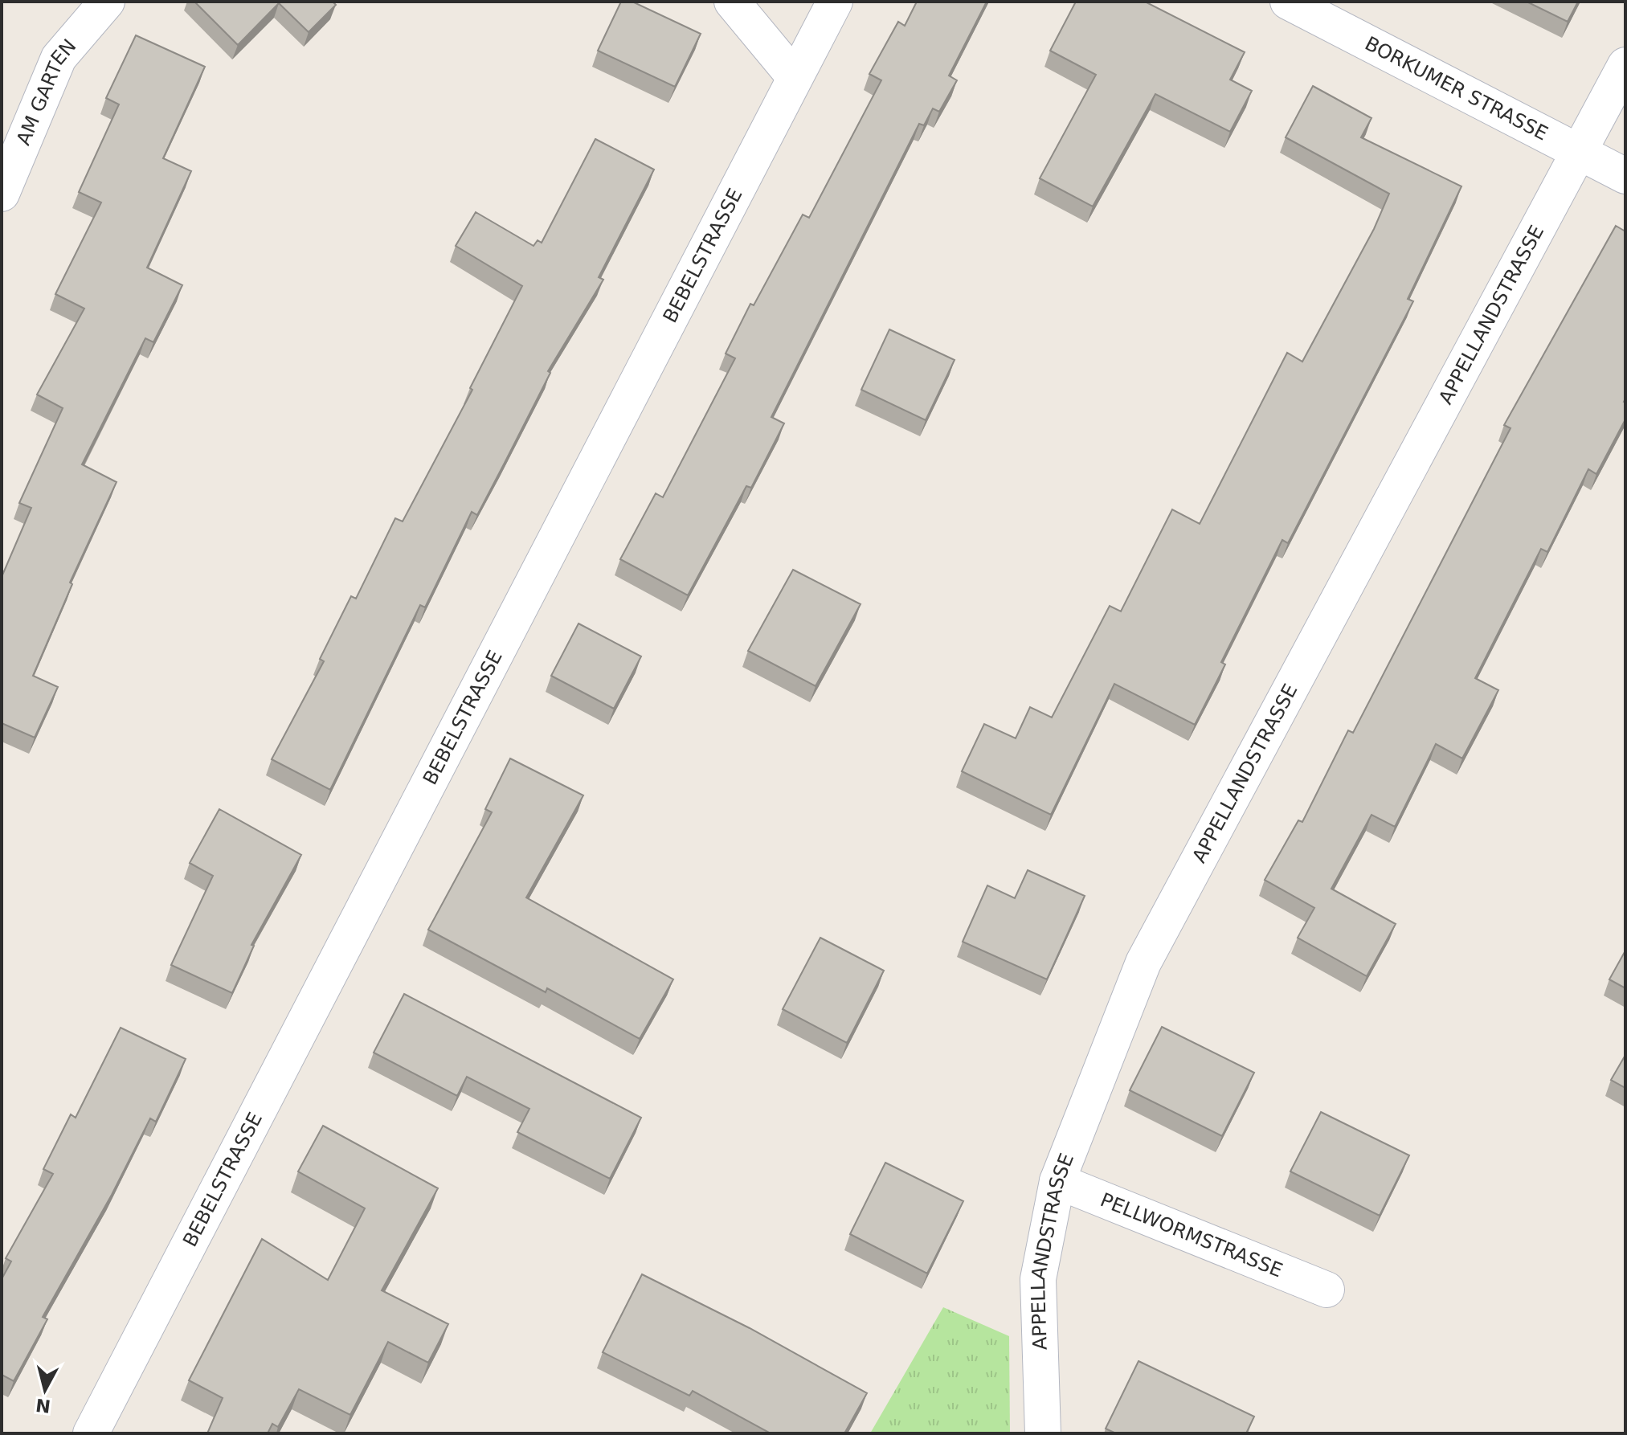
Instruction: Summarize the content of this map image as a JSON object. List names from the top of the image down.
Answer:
{
  "streets": {
    "street": [
      "BORKUMER STRASSE",
      "AM GARTEN",
      "BEBELSTRASSE",
      "APPELLANDSTRASSE",
      "PELLWORMSTRASSE"
    ]
  },
  "crossings": [
    ["BORKUMER STRASSE", "APPELLANDSTRASSE"],
    ["APPELLANDSTRASSE", "PELLWORMSTRASSE"]
  ],
  "north": "bottom"
}
